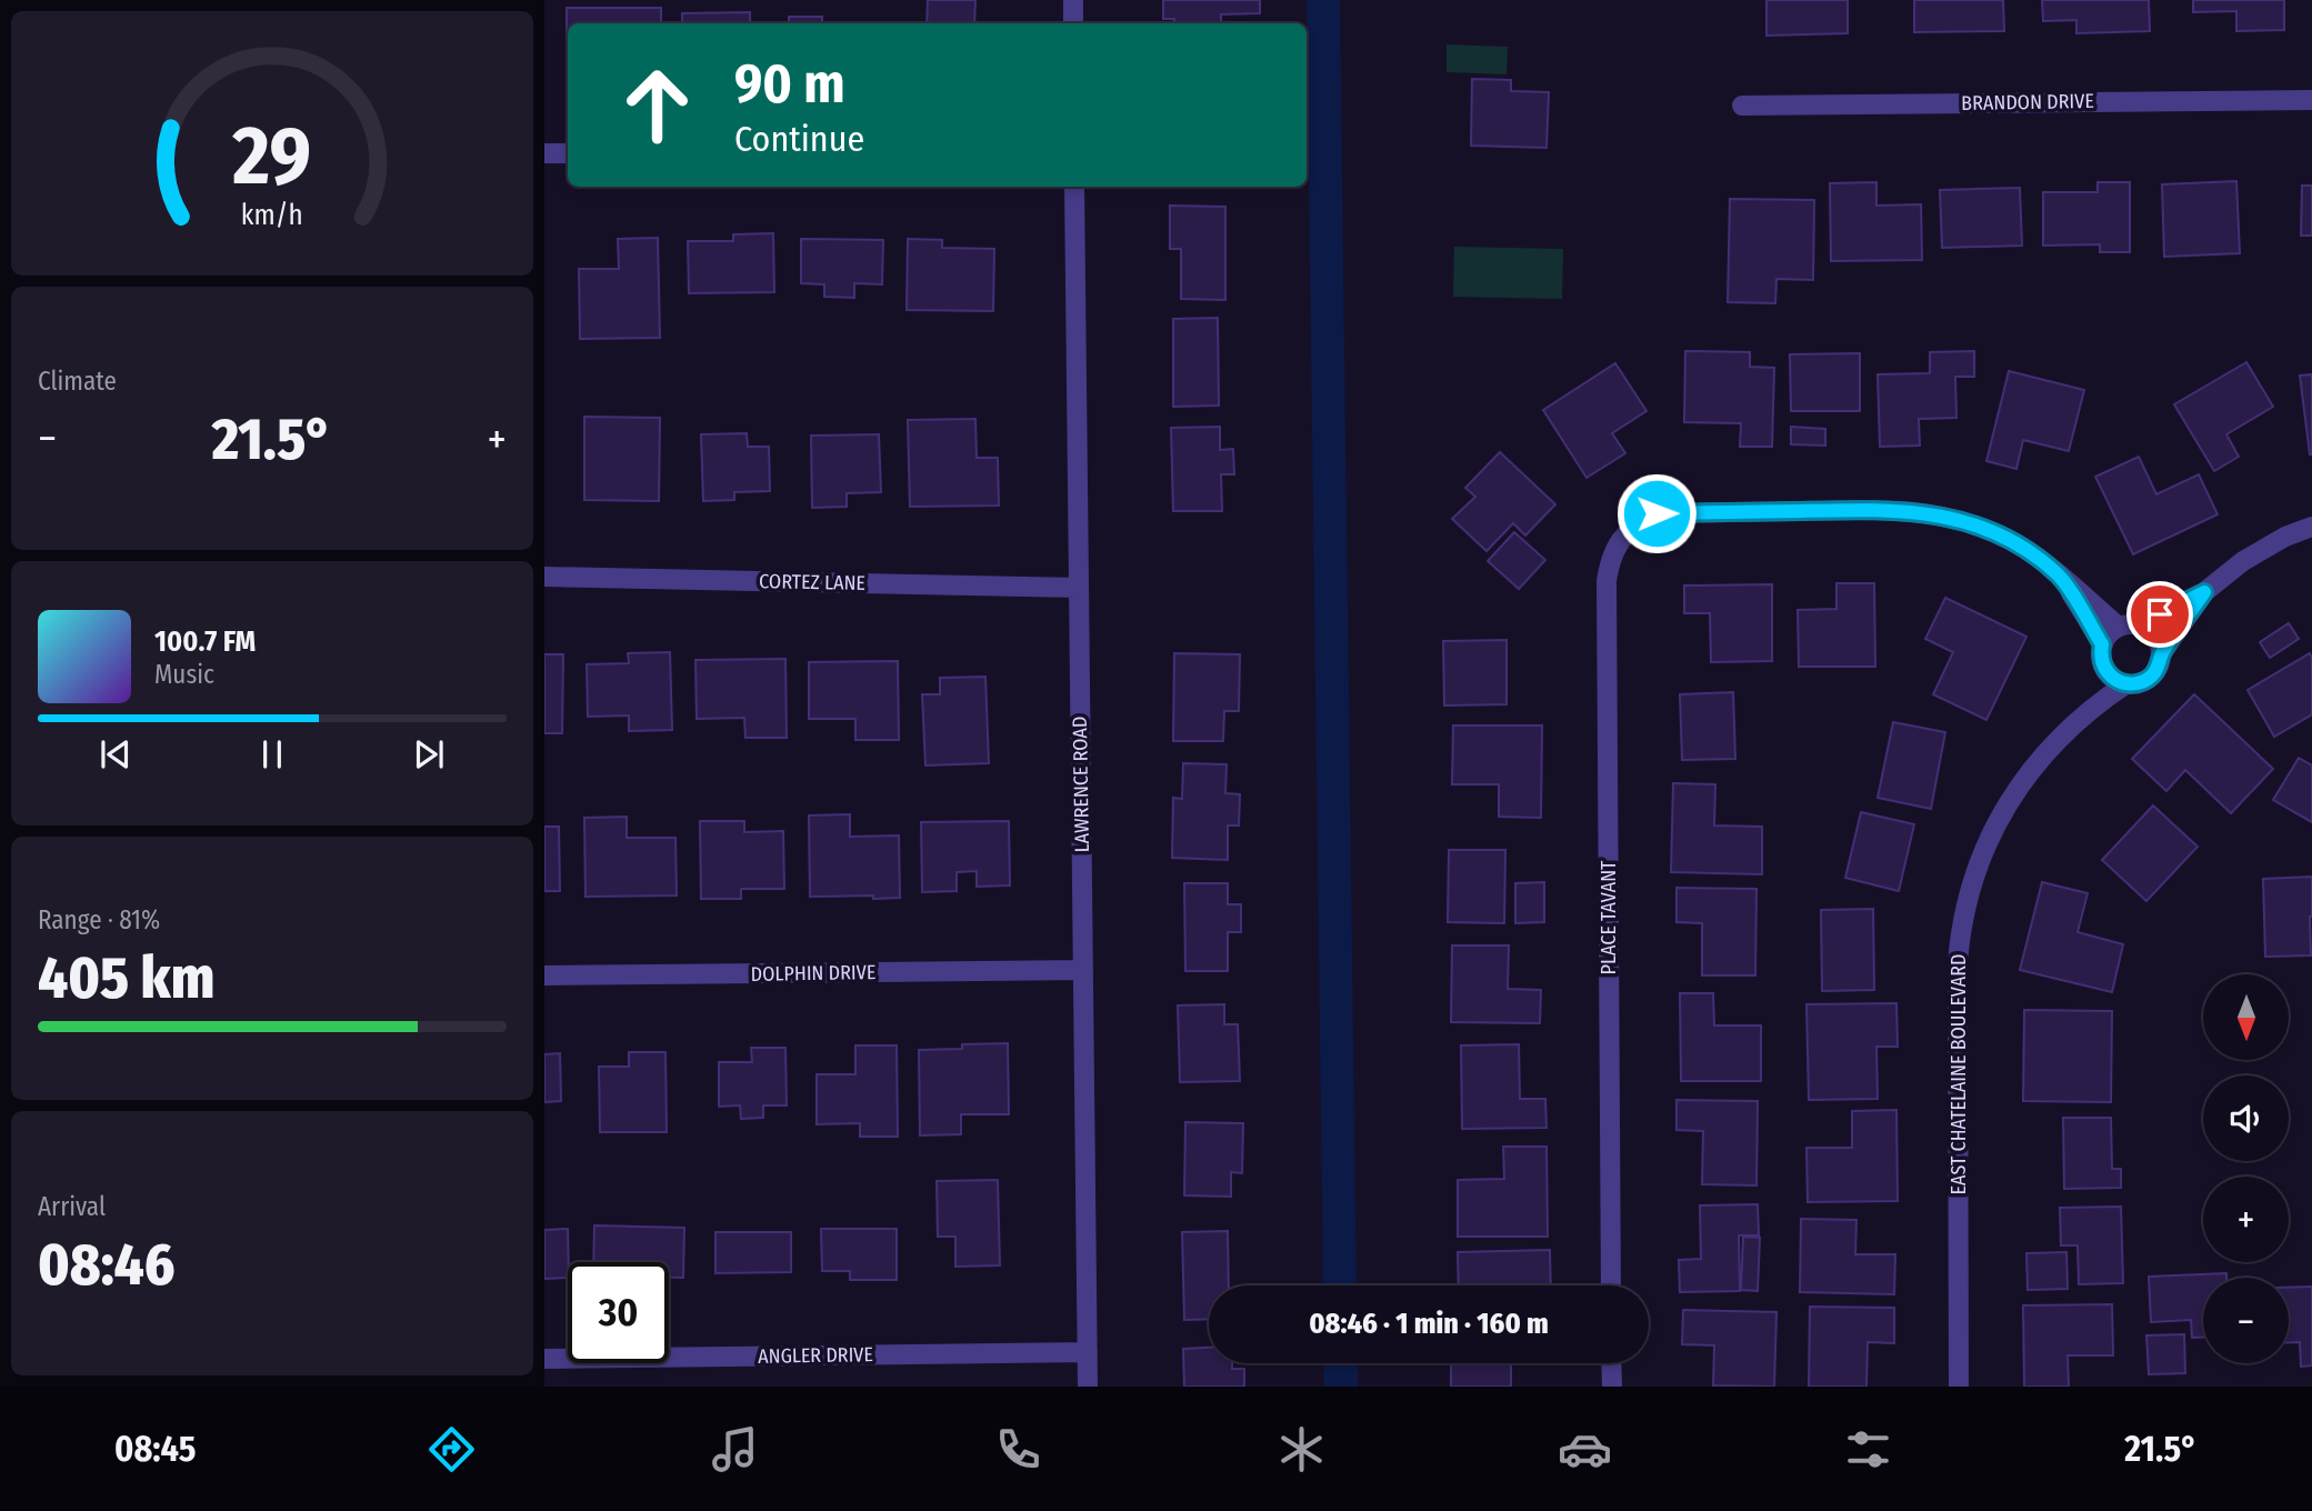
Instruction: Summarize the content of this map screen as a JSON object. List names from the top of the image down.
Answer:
{
  "streets": {
    "street": [
      "BRANDON DRIVE",
      "CORTEZ LANE",
      "LAWRENCE ROAD",
      "PLACE TAVANT",
      "DOLPHIN DRIVE",
      "EAST CHATELAINE BOULEVARD",
      "ANGLER DRIVE"
    ]
  },
  "crossings": [
    ["CORTEZ LANE", "LAWRENCE ROAD"],
    ["LAWRENCE ROAD", "DOLPHIN DRIVE"],
    ["LAWRENCE ROAD", "ANGLER DRIVE"]
  ],
  "north": "bottom",
  "page": {
    "turn": ["90 m", "Continue"],
    "tile": [
      "Climate",
      ["Range · 81%", "405 km"],
      ["Arrival", "08:46"]
    ],
    "heat": ["−", "21.5°", "+"],
    "song": ["100.7 FM", "Music"],
    "map_buttons": ["+", "−"],
    "limit": "30",
    "trip": "08:46 · 1 min · 160 m",
    "tabs": ["08:45", "21.5°"],
    "gauge": ["29", "km/h"]
  }
}
